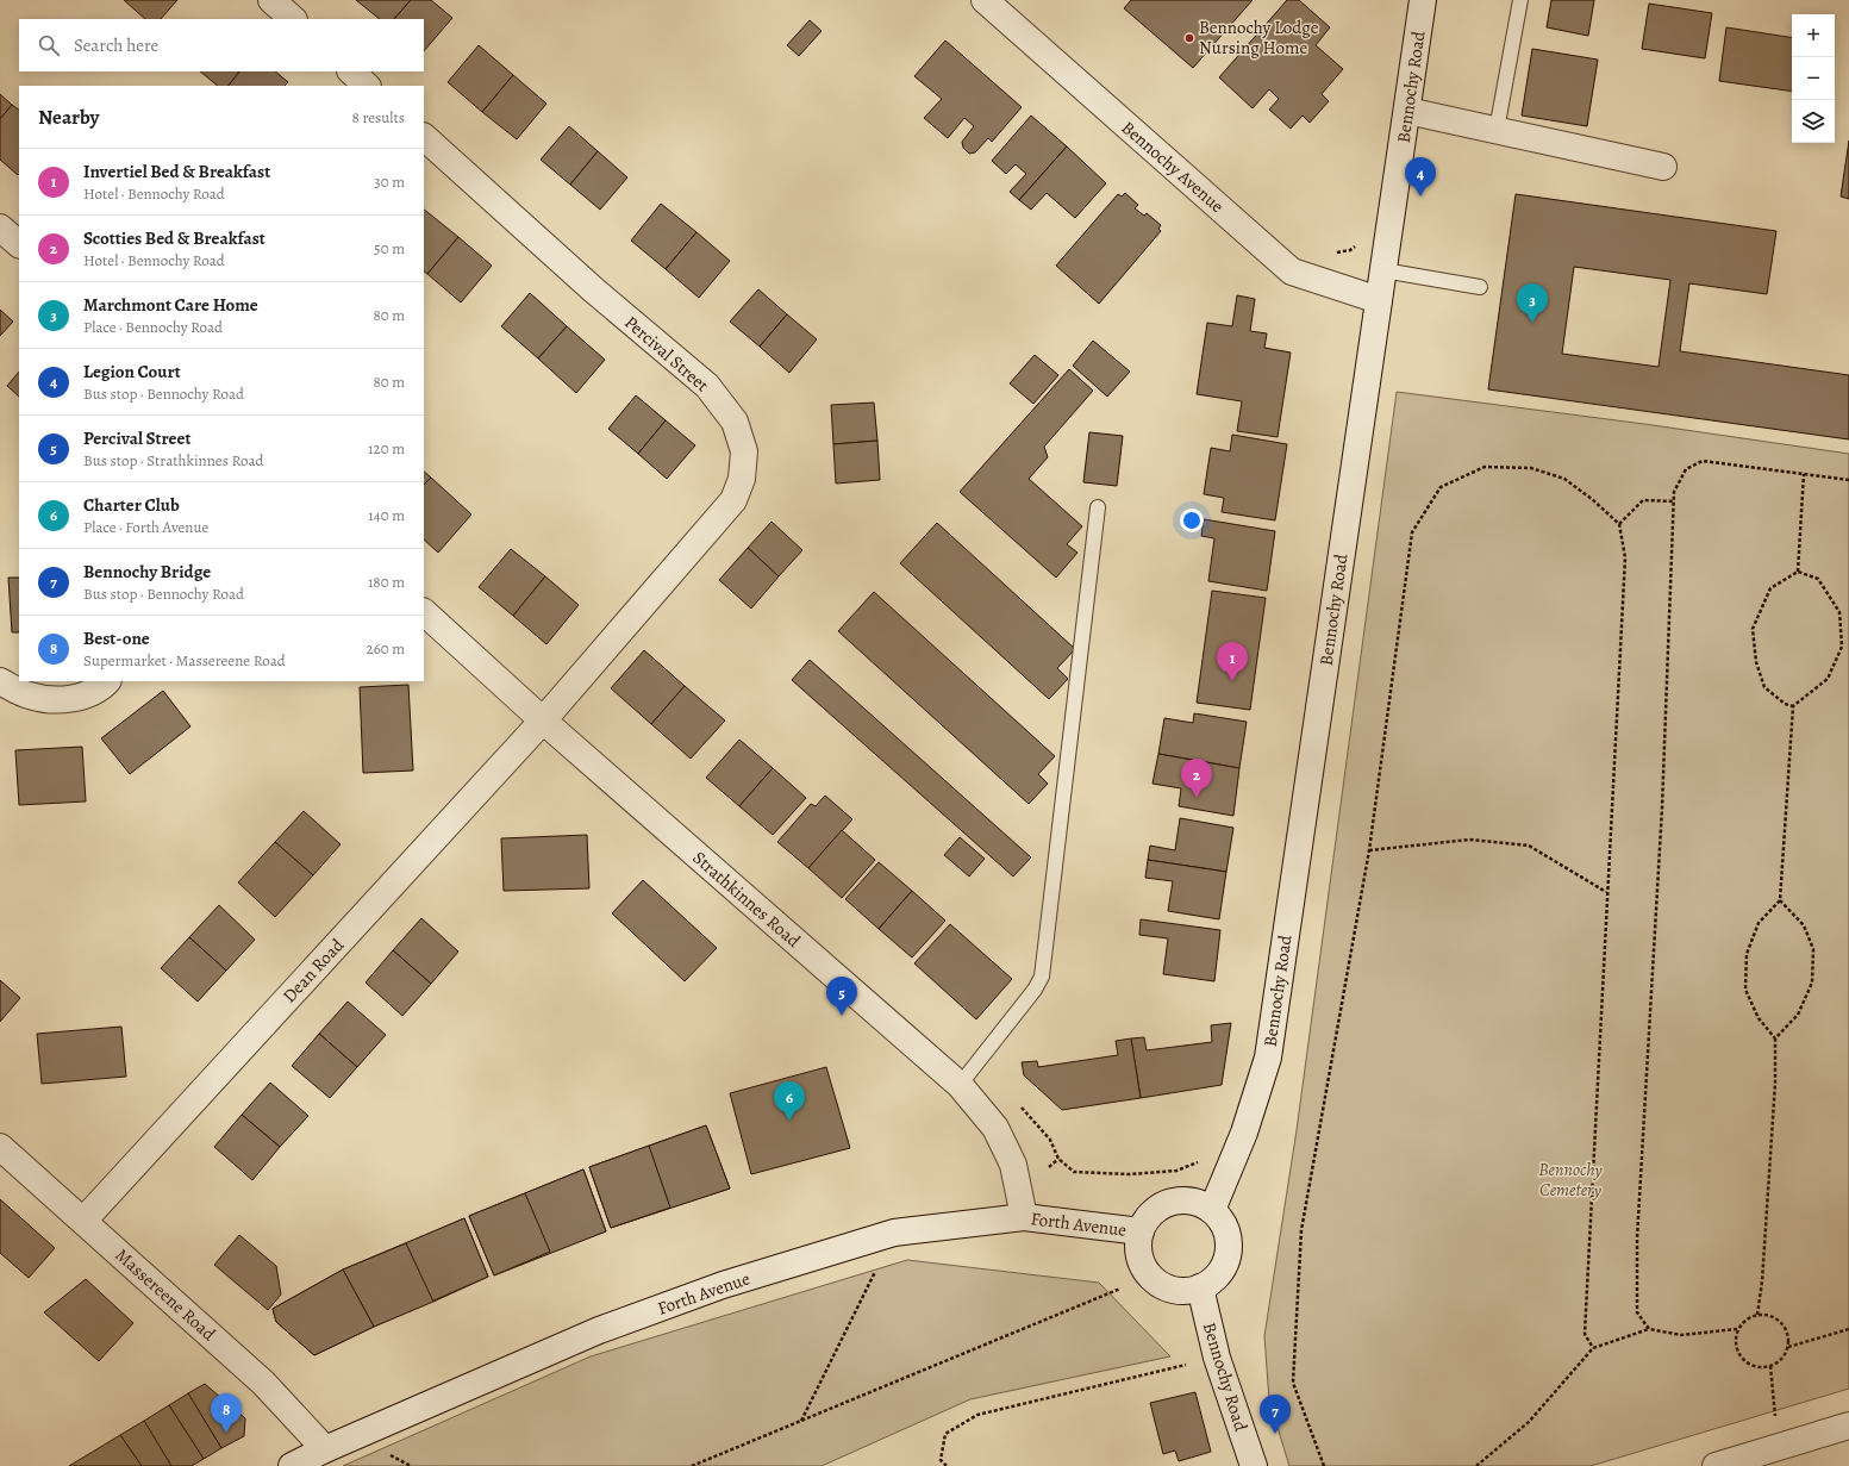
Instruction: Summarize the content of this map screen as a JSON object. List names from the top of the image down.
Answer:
{
  "streets": {
    "street": [
      "Bennochy Road",
      "Bennochy Avenue",
      "Percival Street",
      "Strathkinnes Road",
      "Dean Road",
      "Forth Avenue",
      "Massereene Road"
    ]
  },
  "crossings": [
    ["Bennochy Road", "Bennochy Avenue"],
    ["Bennochy Road", "Forth Avenue"],
    ["Percival Street", "Strathkinnes Road"],
    ["Percival Street", "Dean Road"],
    ["Strathkinnes Road", "Dean Road"],
    ["Strathkinnes Road", "Forth Avenue"],
    ["Dean Road", "Massereene Road"],
    ["Forth Avenue", "Massereene Road"]
  ],
  "parks": ["Bennochy Cemetery"],
  "places": ["Bennochy Lodge Nursing Home"],
  "page": {
    "map_buttons": ["+", "−"],
    "search": "Search here",
    "heading": ["Nearby", "8 results"],
    "list": [
      {
        "mark": "1",
        "name": "Invertiel Bed & Breakfast",
        "note": "Hotel · Bennochy Road",
        "value": "30 m"
      },
      {
        "mark": "2",
        "name": "Scotties Bed & Breakfast",
        "note": "Hotel · Bennochy Road",
        "value": "50 m"
      },
      {
        "mark": "3",
        "name": "Marchmont Care Home",
        "note": "Place · Bennochy Road",
        "value": "80 m"
      },
      {
        "mark": "4",
        "name": "Legion Court",
        "note": "Bus stop · Bennochy Road",
        "value": "80 m"
      },
      {
        "mark": "5",
        "name": "Percival Street",
        "note": "Bus stop · Strathkinnes Road",
        "value": "120 m"
      },
      {
        "mark": "6",
        "name": "Charter Club",
        "note": "Place · Forth Avenue",
        "value": "140 m"
      },
      {
        "mark": "7",
        "name": "Bennochy Bridge",
        "note": "Bus stop · Bennochy Road",
        "value": "180 m"
      },
      {
        "mark": "8",
        "name": "Best-one",
        "note": "Supermarket · Massereene Road",
        "value": "260 m"
      }
    ],
    "pins": [
      "4",
      "3",
      "1",
      "2",
      "5",
      "6",
      "8",
      "7"
    ]
  }
}
